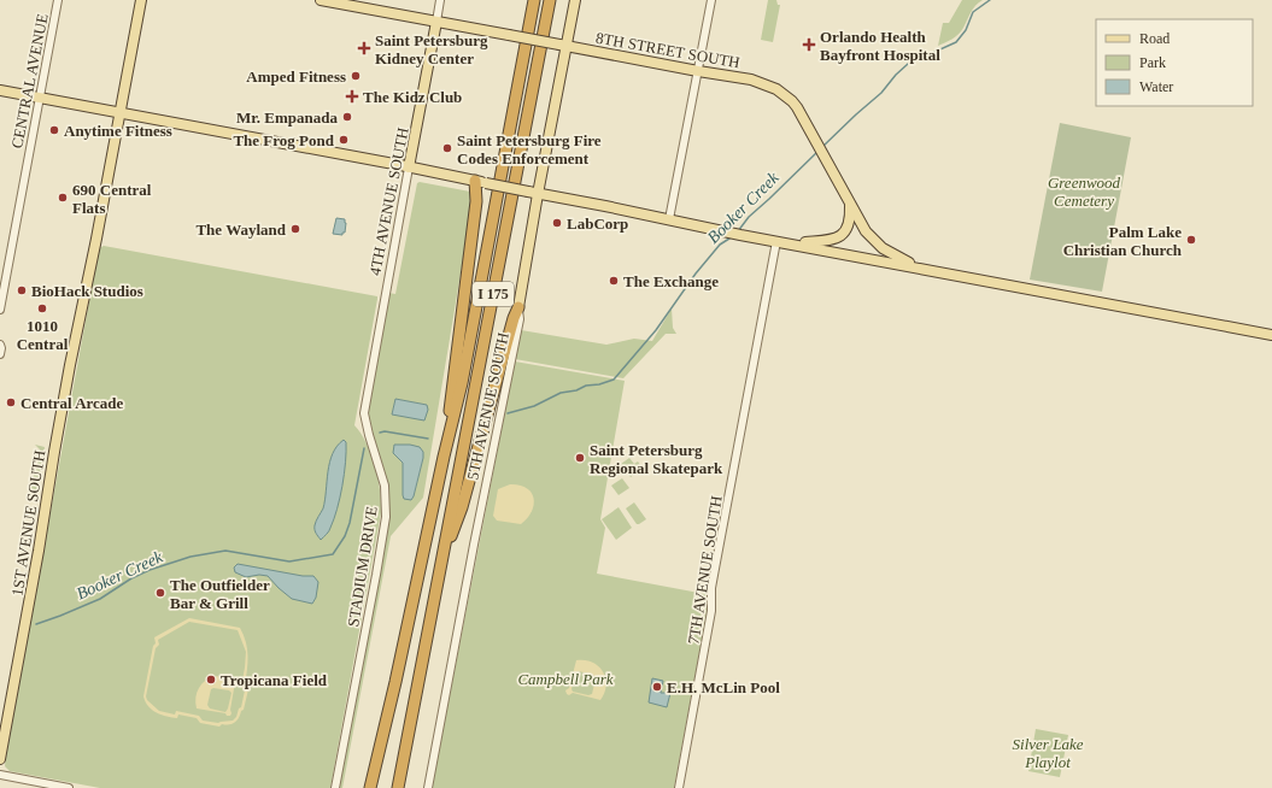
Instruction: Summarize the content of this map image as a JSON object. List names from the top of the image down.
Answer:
{
  "streets": {
    "highway": ["I 175"],
    "main road": [
      "8TH STREET SOUTH",
      "4TH AVENUE SOUTH",
      "5TH AVENUE SOUTH",
      "1ST AVENUE SOUTH"
    ],
    "street": ["CENTRAL AVENUE", "STADIUM DRIVE", "7TH AVENUE SOUTH"]
  },
  "crossings": [
    ["8TH STREET SOUTH", "4TH AVENUE SOUTH"],
    ["8TH STREET SOUTH", "5TH AVENUE SOUTH"],
    ["4TH AVENUE SOUTH", "STADIUM DRIVE"]
  ],
  "water": ["Booker Creek"],
  "parks": ["Greenwood Cemetery", "Campbell Park", "Silver Lake Playlot"],
  "places": {
    "health": ["Orlando Health Bayfront Hospital", "Saint Petersburg Kidney Center", "The Kidz Club"],
    "other": [
      "Amped Fitness",
      "Mr. Empanada",
      "Anytime Fitness",
      "The Frog Pond",
      "Saint Petersburg Fire Codes Enforcement",
      "690 Central Flats",
      "LabCorp",
      "The Wayland",
      "Palm Lake Christian Church",
      "The Exchange",
      "BioHack Studios",
      "1010 Central",
      "Central Arcade",
      "Saint Petersburg Regional Skatepark",
      "The Outfielder Bar & Grill",
      "Tropicana Field",
      "E.H. McLin Pool"
    ]
  },
  "legend": ["Road", "Park", "Water"]
}
